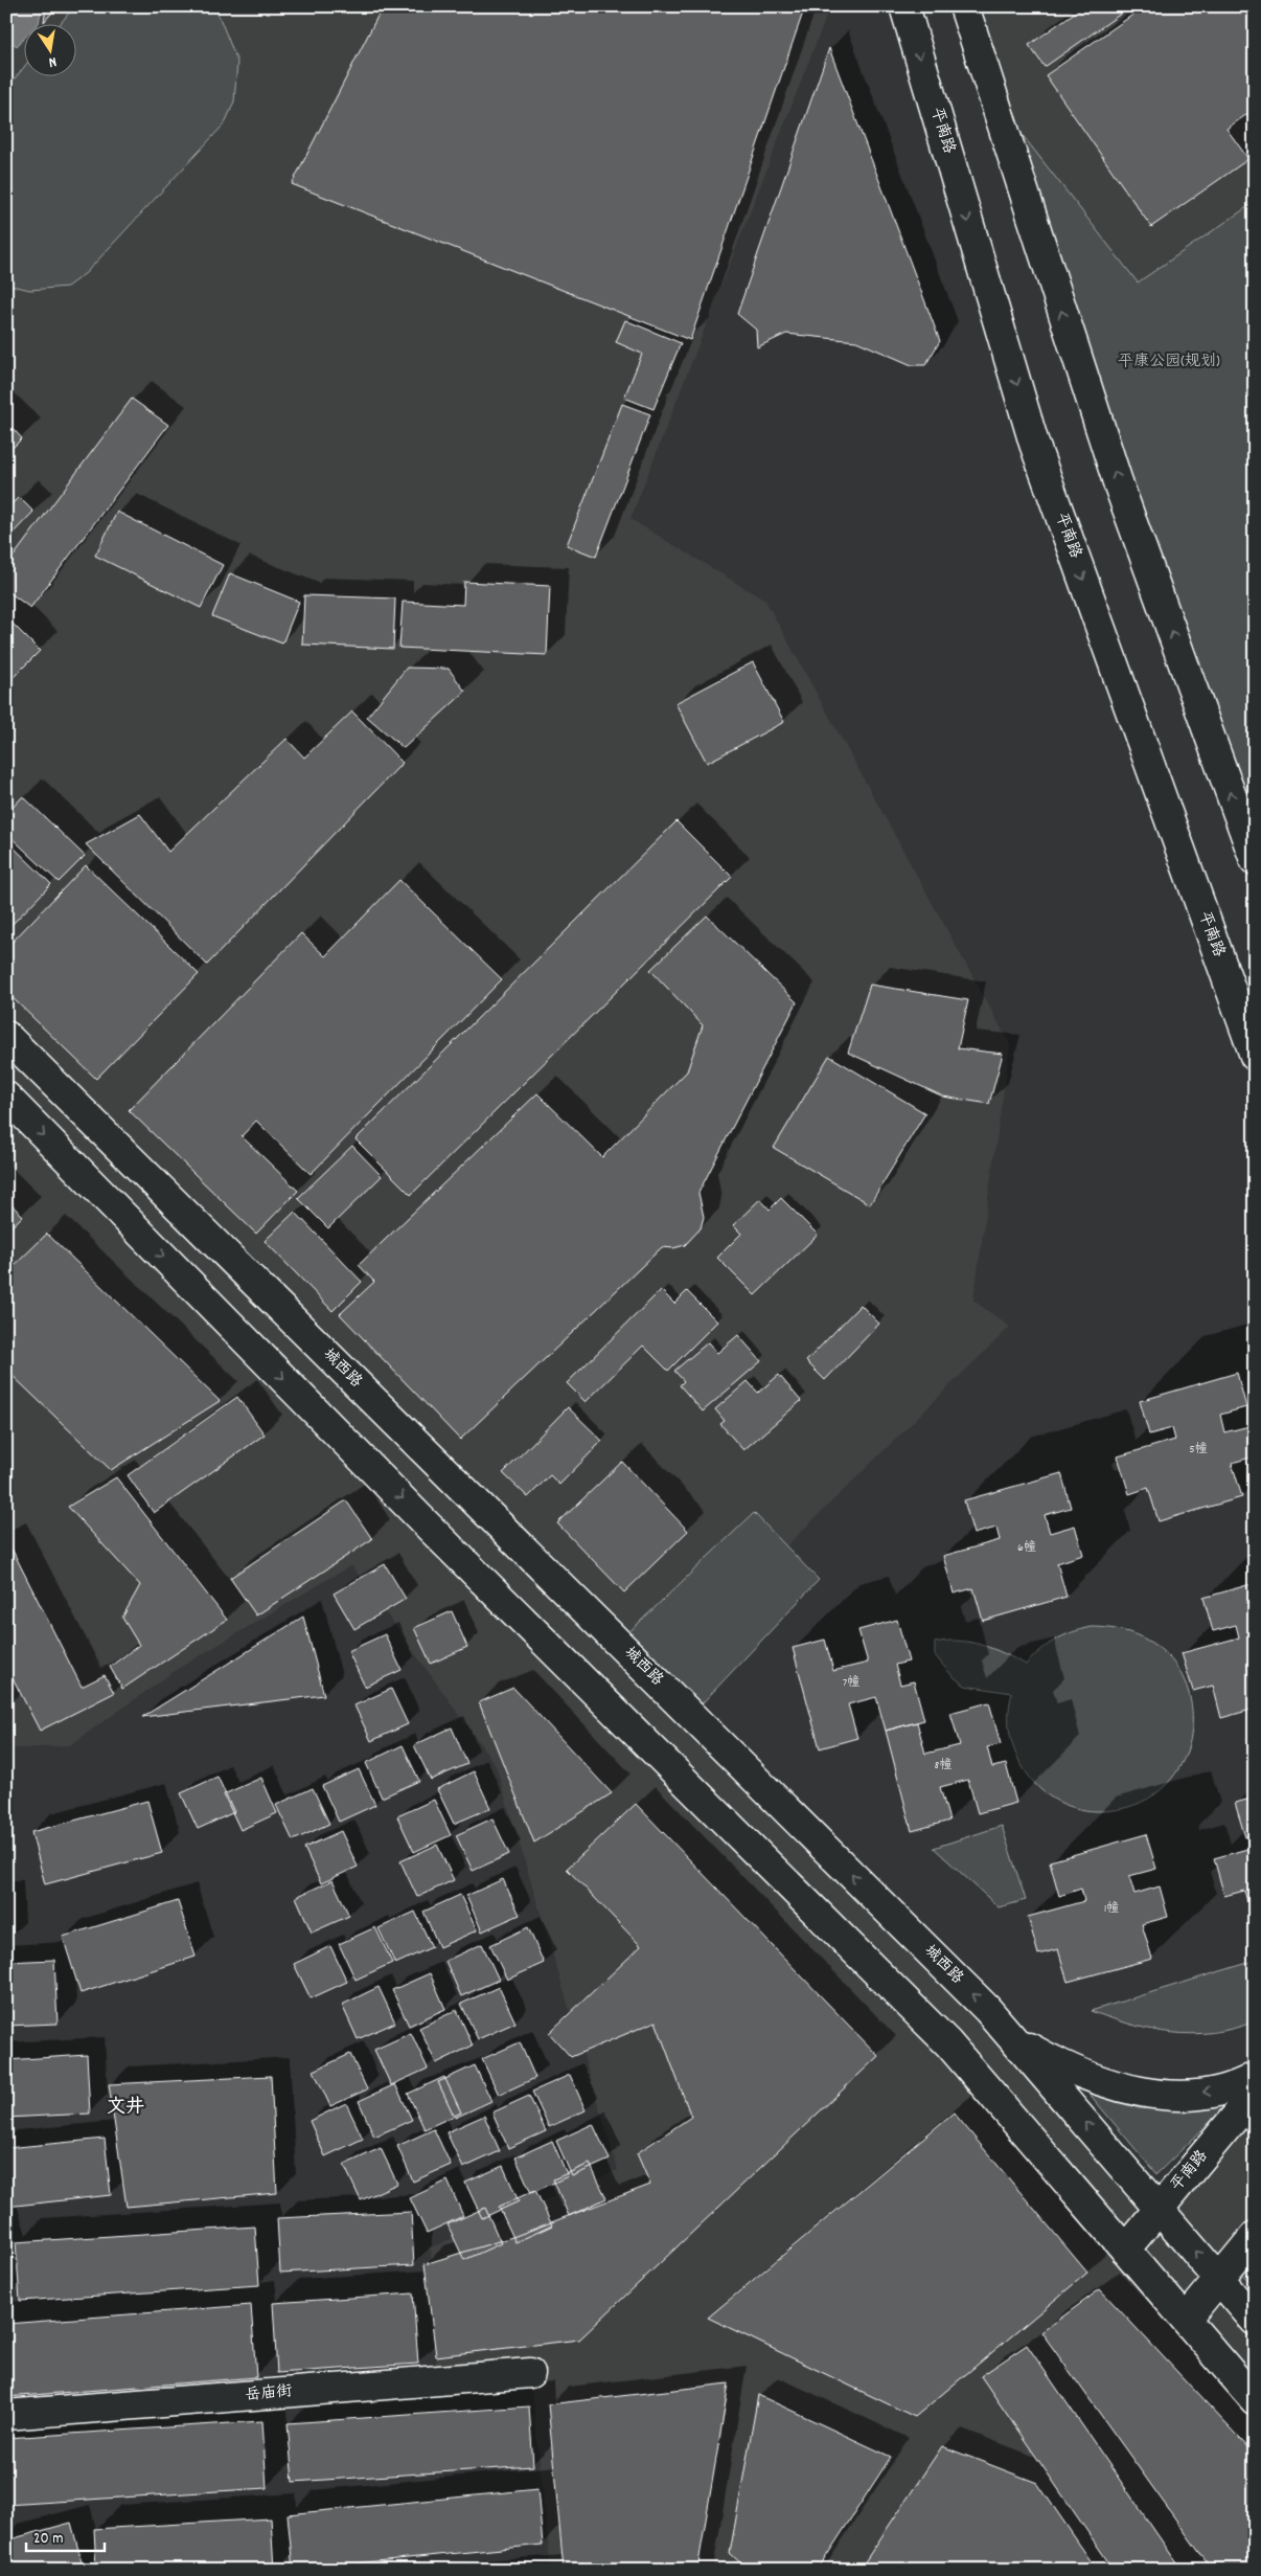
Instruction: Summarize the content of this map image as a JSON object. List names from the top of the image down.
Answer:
{
  "streets": {
    "main road": ["平南路", "城西路", "岳庙街"]
  },
  "crossings": [
    ["平南路", "城西路"]
  ],
  "districts": ["文井"],
  "parks": ["平康公园(规划)"],
  "house_numbers": [
    "5幢",
    "6幢",
    "7幢",
    "8幢",
    "1幢"
  ],
  "scale_bar": "20 m",
  "north": "bottom"
}
